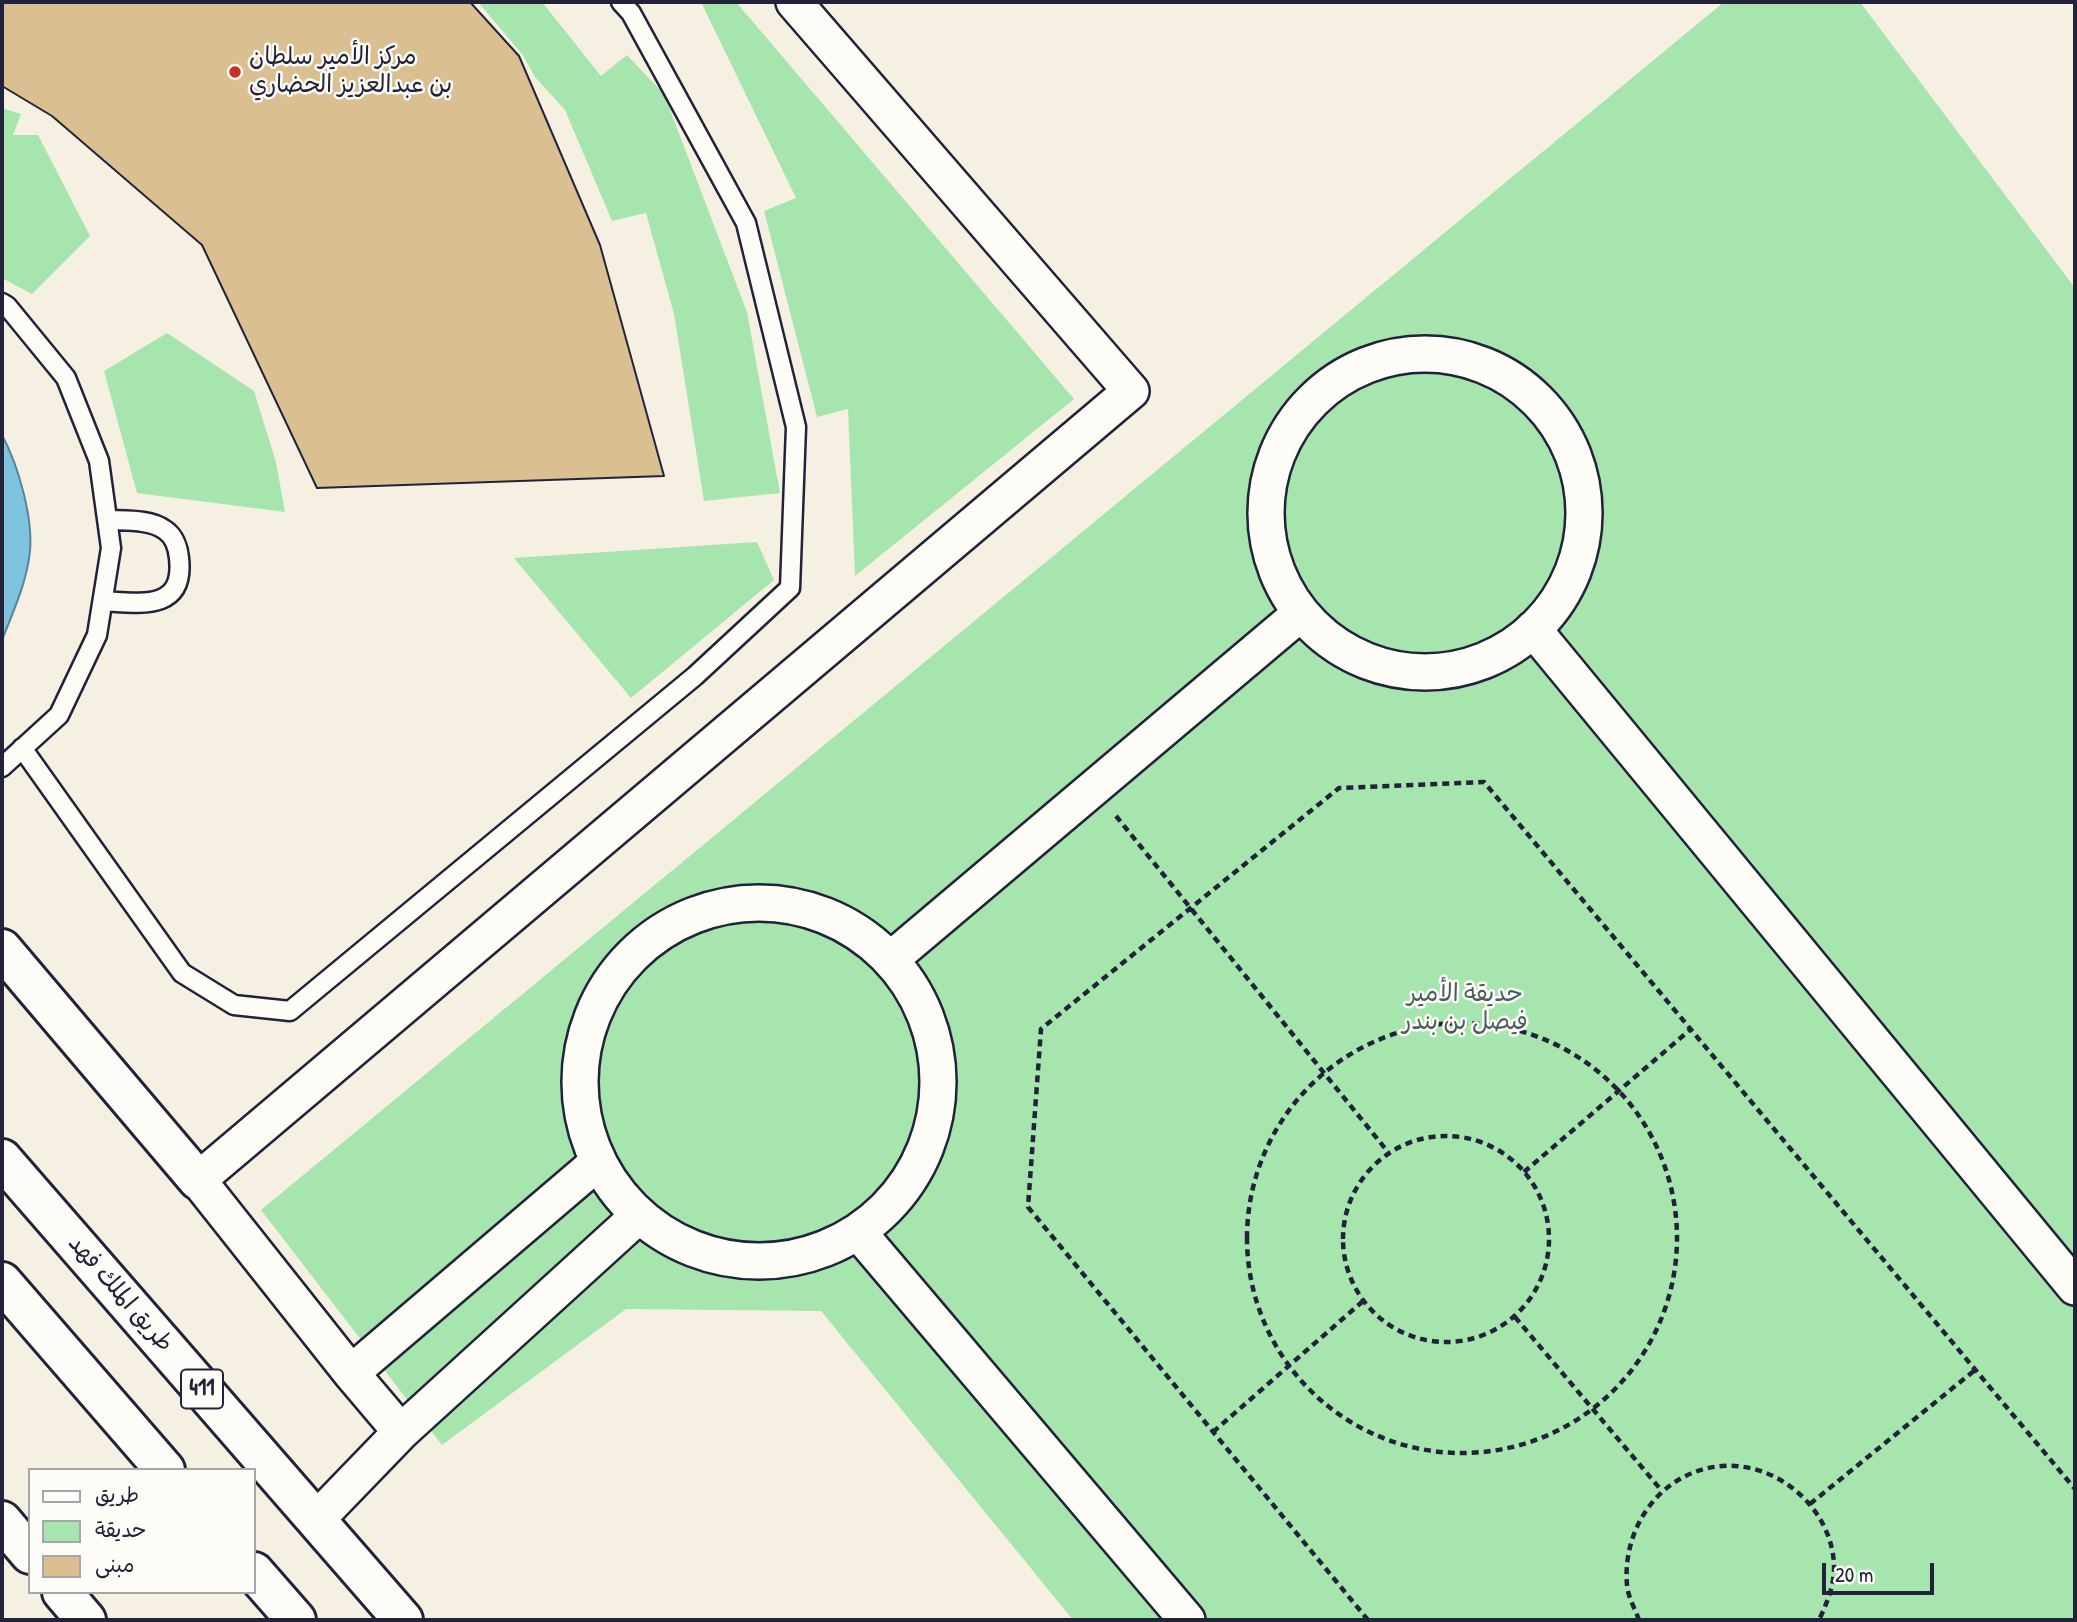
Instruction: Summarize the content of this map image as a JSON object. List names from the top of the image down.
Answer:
{
  "streets": {
    "main road": ["طريق الملك فهد", "411"]
  },
  "parks": ["حديقة الأمير فيصل بن بندر"],
  "places": ["مركز الأمير سلطان بن عبدالعزيز الحضاري"],
  "legend": ["طريق", "حديقة", "مبنى"],
  "scale_bar": "20 m"
}
